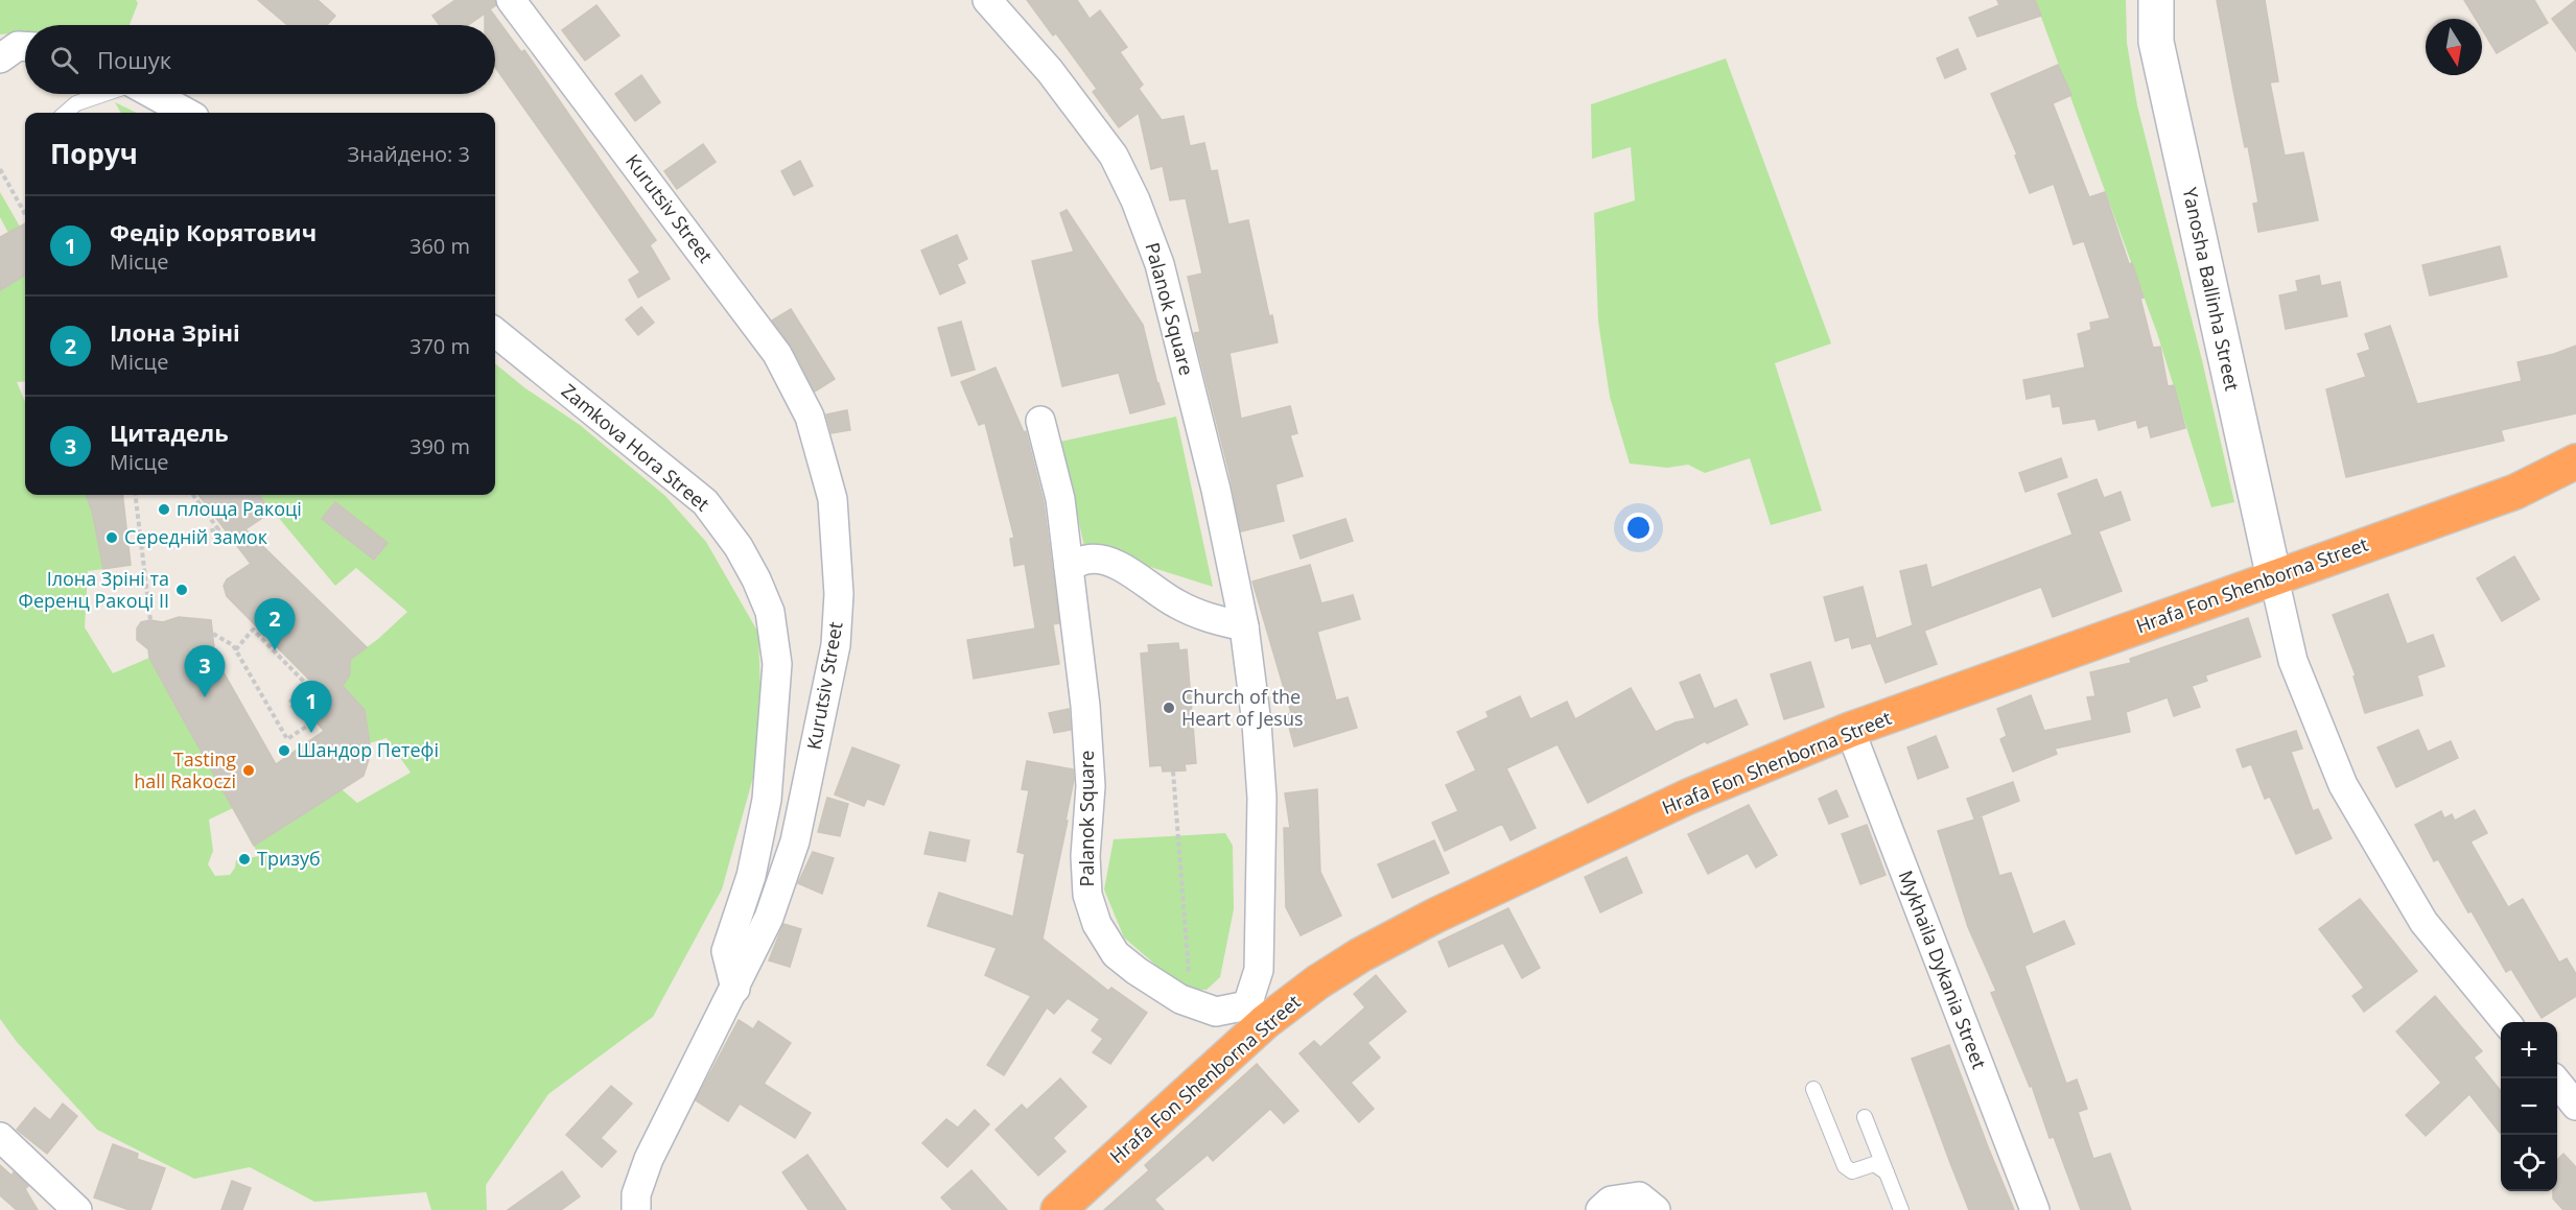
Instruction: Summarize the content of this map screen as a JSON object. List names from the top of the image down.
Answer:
{
  "streets": {
    "highway": ["Hrafa Fon Shenborna Street"],
    "street": [
      "Kurutsiv Street",
      "Yanosha Ballinha Street",
      "Palanok Square",
      "Zamkova Hora Street",
      "Mykhaila Dykania Street"
    ]
  },
  "crossings": [
    ["Kurutsiv Street", "Zamkova Hora Street"],
    ["Yanosha Ballinha Street", "Hrafa Fon Shenborna Street"],
    ["Palanok Square", "Hrafa Fon Shenborna Street"],
    ["Hrafa Fon Shenborna Street", "Mykhaila Dykania Street"]
  ],
  "places": [
    "площа Ракоці",
    "Середній замок",
    "Ілона Зріні та Ференц Ракоці II",
    "Church of the Heart of Jesus",
    "Шандор Петефі",
    "Tasting hall Rakoczi",
    "Тризуб"
  ],
  "north": "bottom",
  "page": {
    "search": "Пошук",
    "heading": ["Поруч", "Знайдено: 3"],
    "list": [
      {
        "mark": "1",
        "name": "Федір Корятович",
        "note": "Місце",
        "value": "360 m"
      },
      {
        "mark": "2",
        "name": "Ілона Зріні",
        "note": "Місце",
        "value": "370 m"
      },
      {
        "mark": "3",
        "name": "Цитадель",
        "note": "Місце",
        "value": "390 m"
      }
    ],
    "pins": ["2", "3", "1"],
    "map_buttons": ["+", "−"]
  }
}
